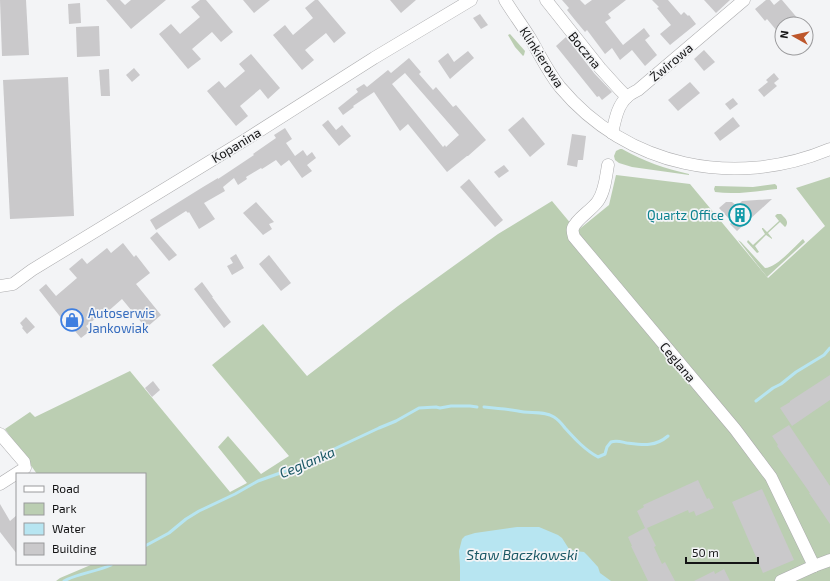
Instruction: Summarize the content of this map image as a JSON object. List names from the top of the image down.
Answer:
{
  "streets": {
    "street": [
      "Boczna",
      "Klinkierowa",
      "Żwirowa",
      "Kopanina",
      "Ceglana"
    ]
  },
  "crossings": [
    ["Boczna", "Żwirowa"],
    ["Klinkierowa", "Żwirowa"]
  ],
  "water": ["Ceglanka", "Staw Baczkowski"],
  "places": {
    "building": ["Quartz Office"],
    "shop": ["Autoserwis Jankowiak"]
  },
  "legend": [
    "Road",
    "Park",
    "Water",
    "Building"
  ],
  "scale_bar": "50 m",
  "north": "left"
}
